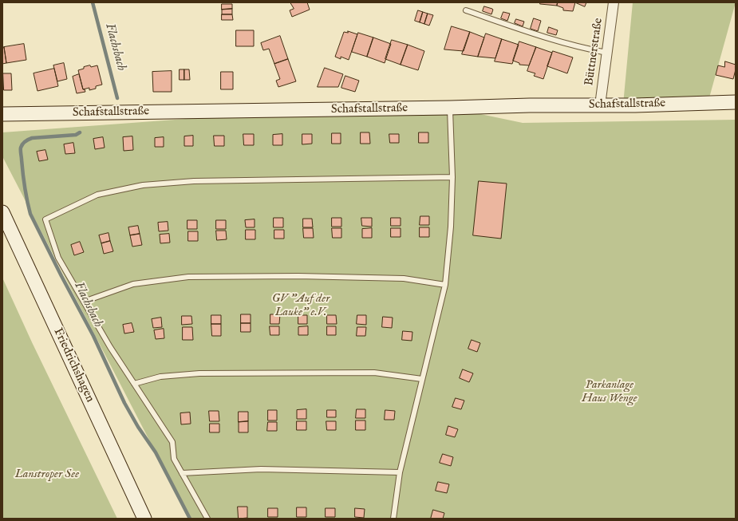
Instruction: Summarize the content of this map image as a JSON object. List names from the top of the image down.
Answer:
{
  "streets": {
    "street": ["Büttnerstraße", "Schafstallstraße", "Friedrichshagen"]
  },
  "crossings": [
    ["Büttnerstraße", "Schafstallstraße"]
  ],
  "water": ["Flachsbach"],
  "parks": ["GV \"Auf der Lauke\" e.V.", "Parkanlage Haus Wenge", "Lanstroper See"]
}
